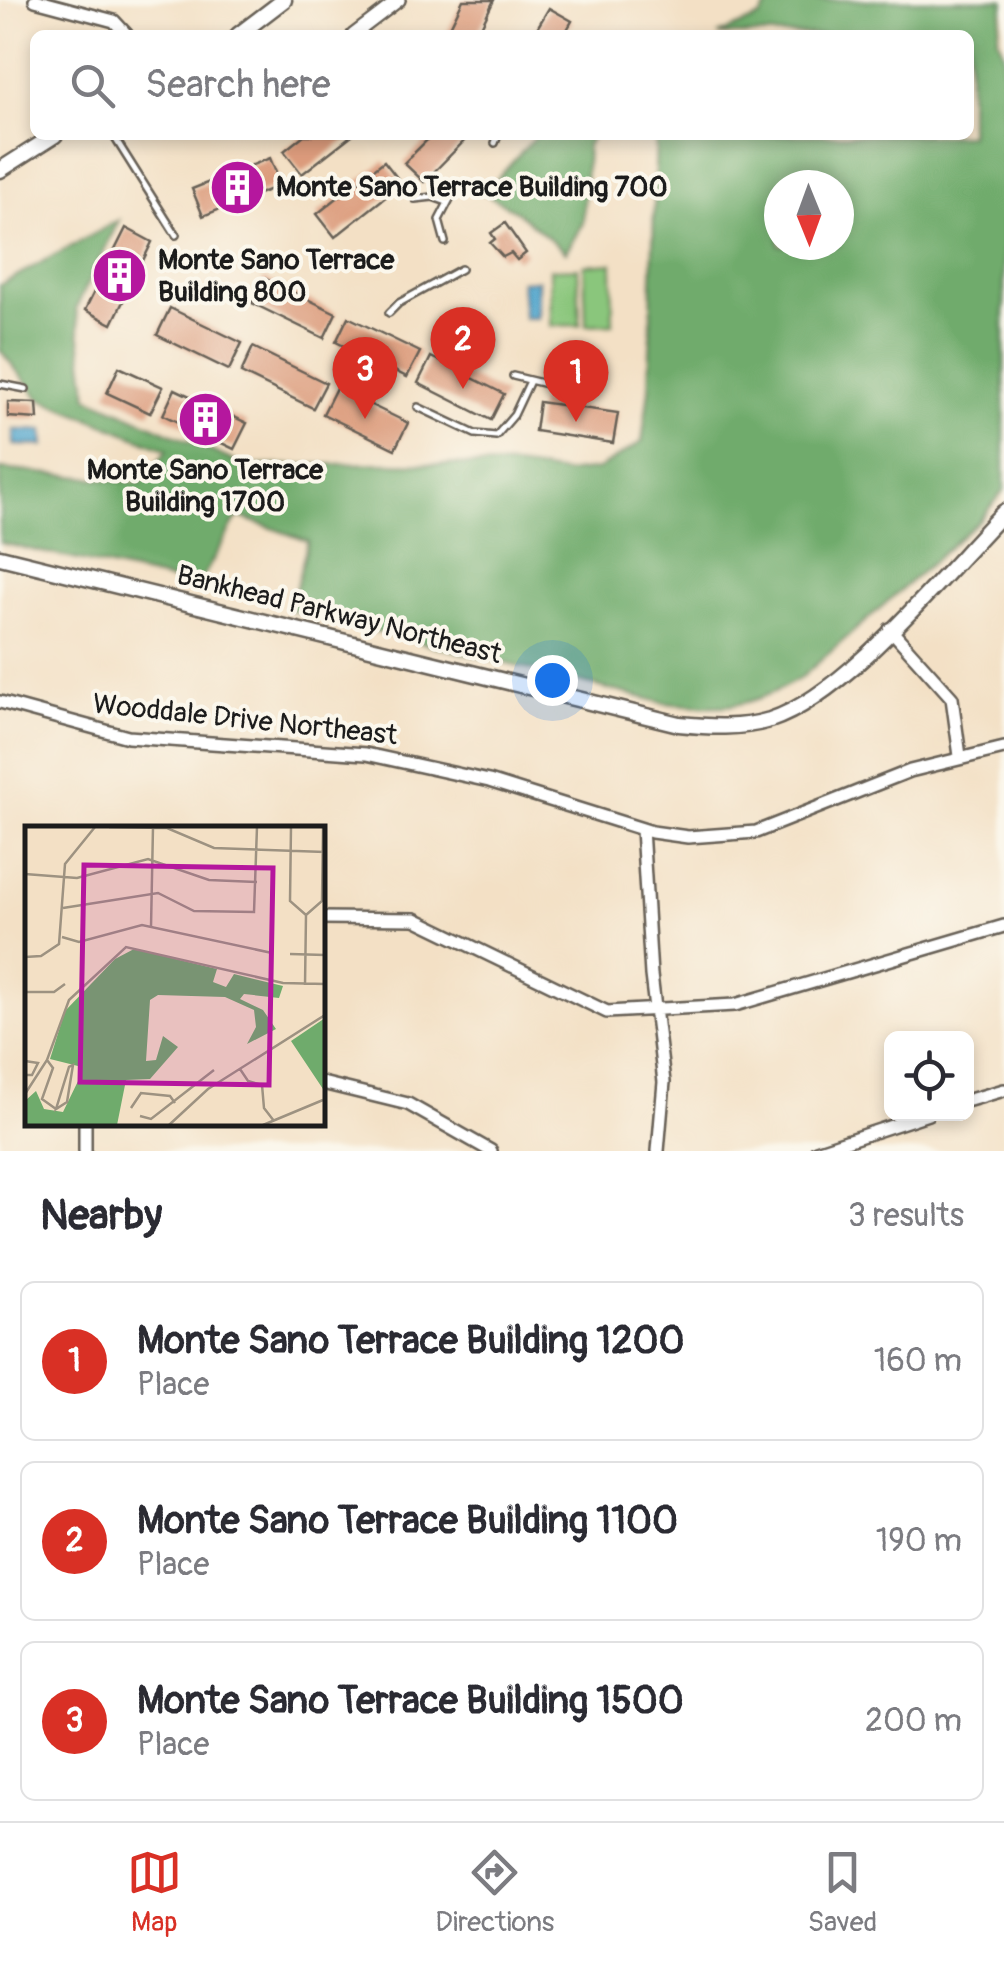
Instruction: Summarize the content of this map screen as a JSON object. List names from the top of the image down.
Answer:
{
  "streets": {
    "street": ["Bankhead Parkway Northeast", "Wooddale Drive Northeast"]
  },
  "places": {
    "building": ["Monte Sano Terrace Building 700", "Monte Sano Terrace Building 800", "Monte Sano Terrace Building 1700"]
  },
  "north": "bottom",
  "page": {
    "search": "Search here",
    "pins": ["2", "3", "1"],
    "heading": ["Nearby", "3 results"],
    "list": [
      {
        "mark": "1",
        "name": "Monte Sano Terrace Building 1200",
        "note": "Place",
        "value": "160 m"
      },
      {
        "mark": "2",
        "name": "Monte Sano Terrace Building 1100",
        "note": "Place",
        "value": "190 m"
      },
      {
        "mark": "3",
        "name": "Monte Sano Terrace Building 1500",
        "note": "Place",
        "value": "200 m"
      }
    ],
    "nav": ["Map", "Directions", "Saved"]
  }
}
